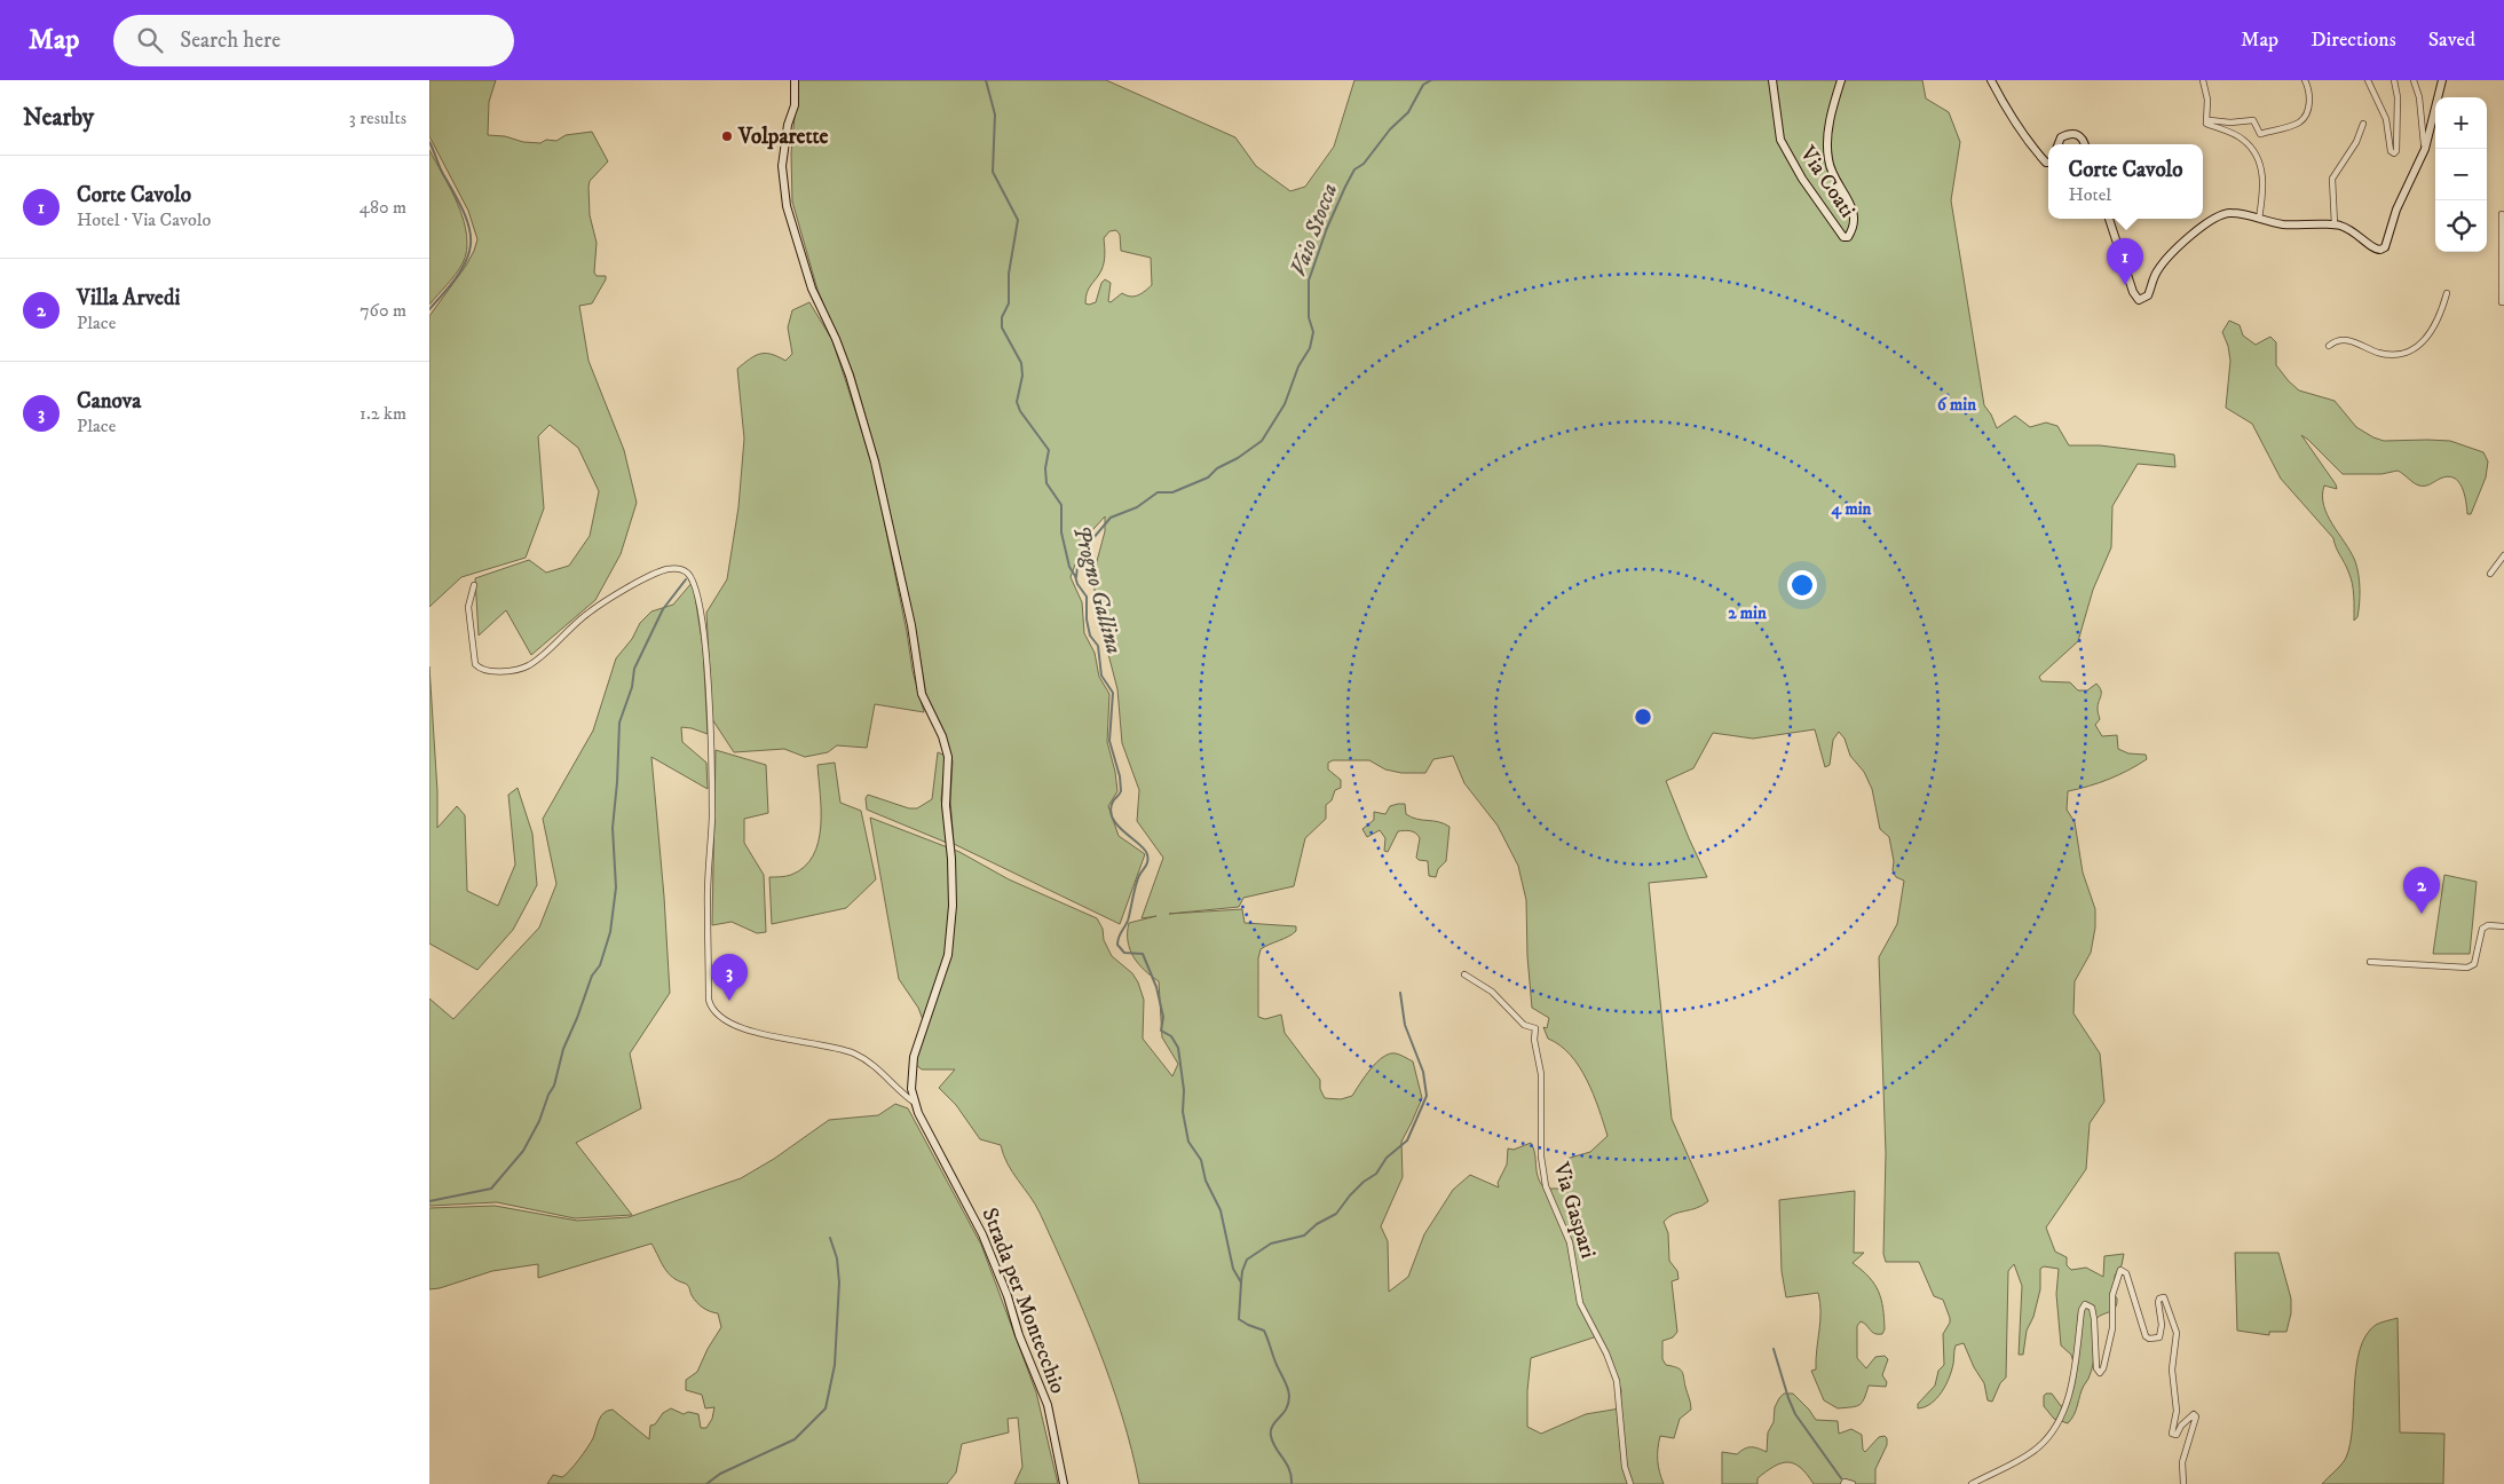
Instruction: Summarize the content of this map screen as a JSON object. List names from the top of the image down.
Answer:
{
  "streets": {
    "street": ["Via Coati", "Via Gaspari", "Strada per Montecchio"]
  },
  "water": ["Vaio Stocca", "Progno Gallina"],
  "places": ["Volparette"],
  "page": {
    "header": "Map",
    "search": "Search here",
    "nav": ["Map", "Directions", "Saved"],
    "heading": ["Nearby", "3 results"],
    "map_buttons": ["+", "−"],
    "popup": ["Corte Cavolo", "Hotel"],
    "list": [
      {
        "mark": "1",
        "name": "Corte Cavolo",
        "note": "Hotel · Via Cavolo",
        "value": "480 m"
      },
      {
        "mark": "2",
        "name": "Villa Arvedi",
        "note": "Place",
        "value": "760 m"
      },
      {
        "mark": "3",
        "name": "Canova",
        "note": "Place",
        "value": "1.2 km"
      }
    ],
    "pins": ["1", "2", "3"]
  },
  "rings": ["6 min", "4 min", "2 min"]
}
